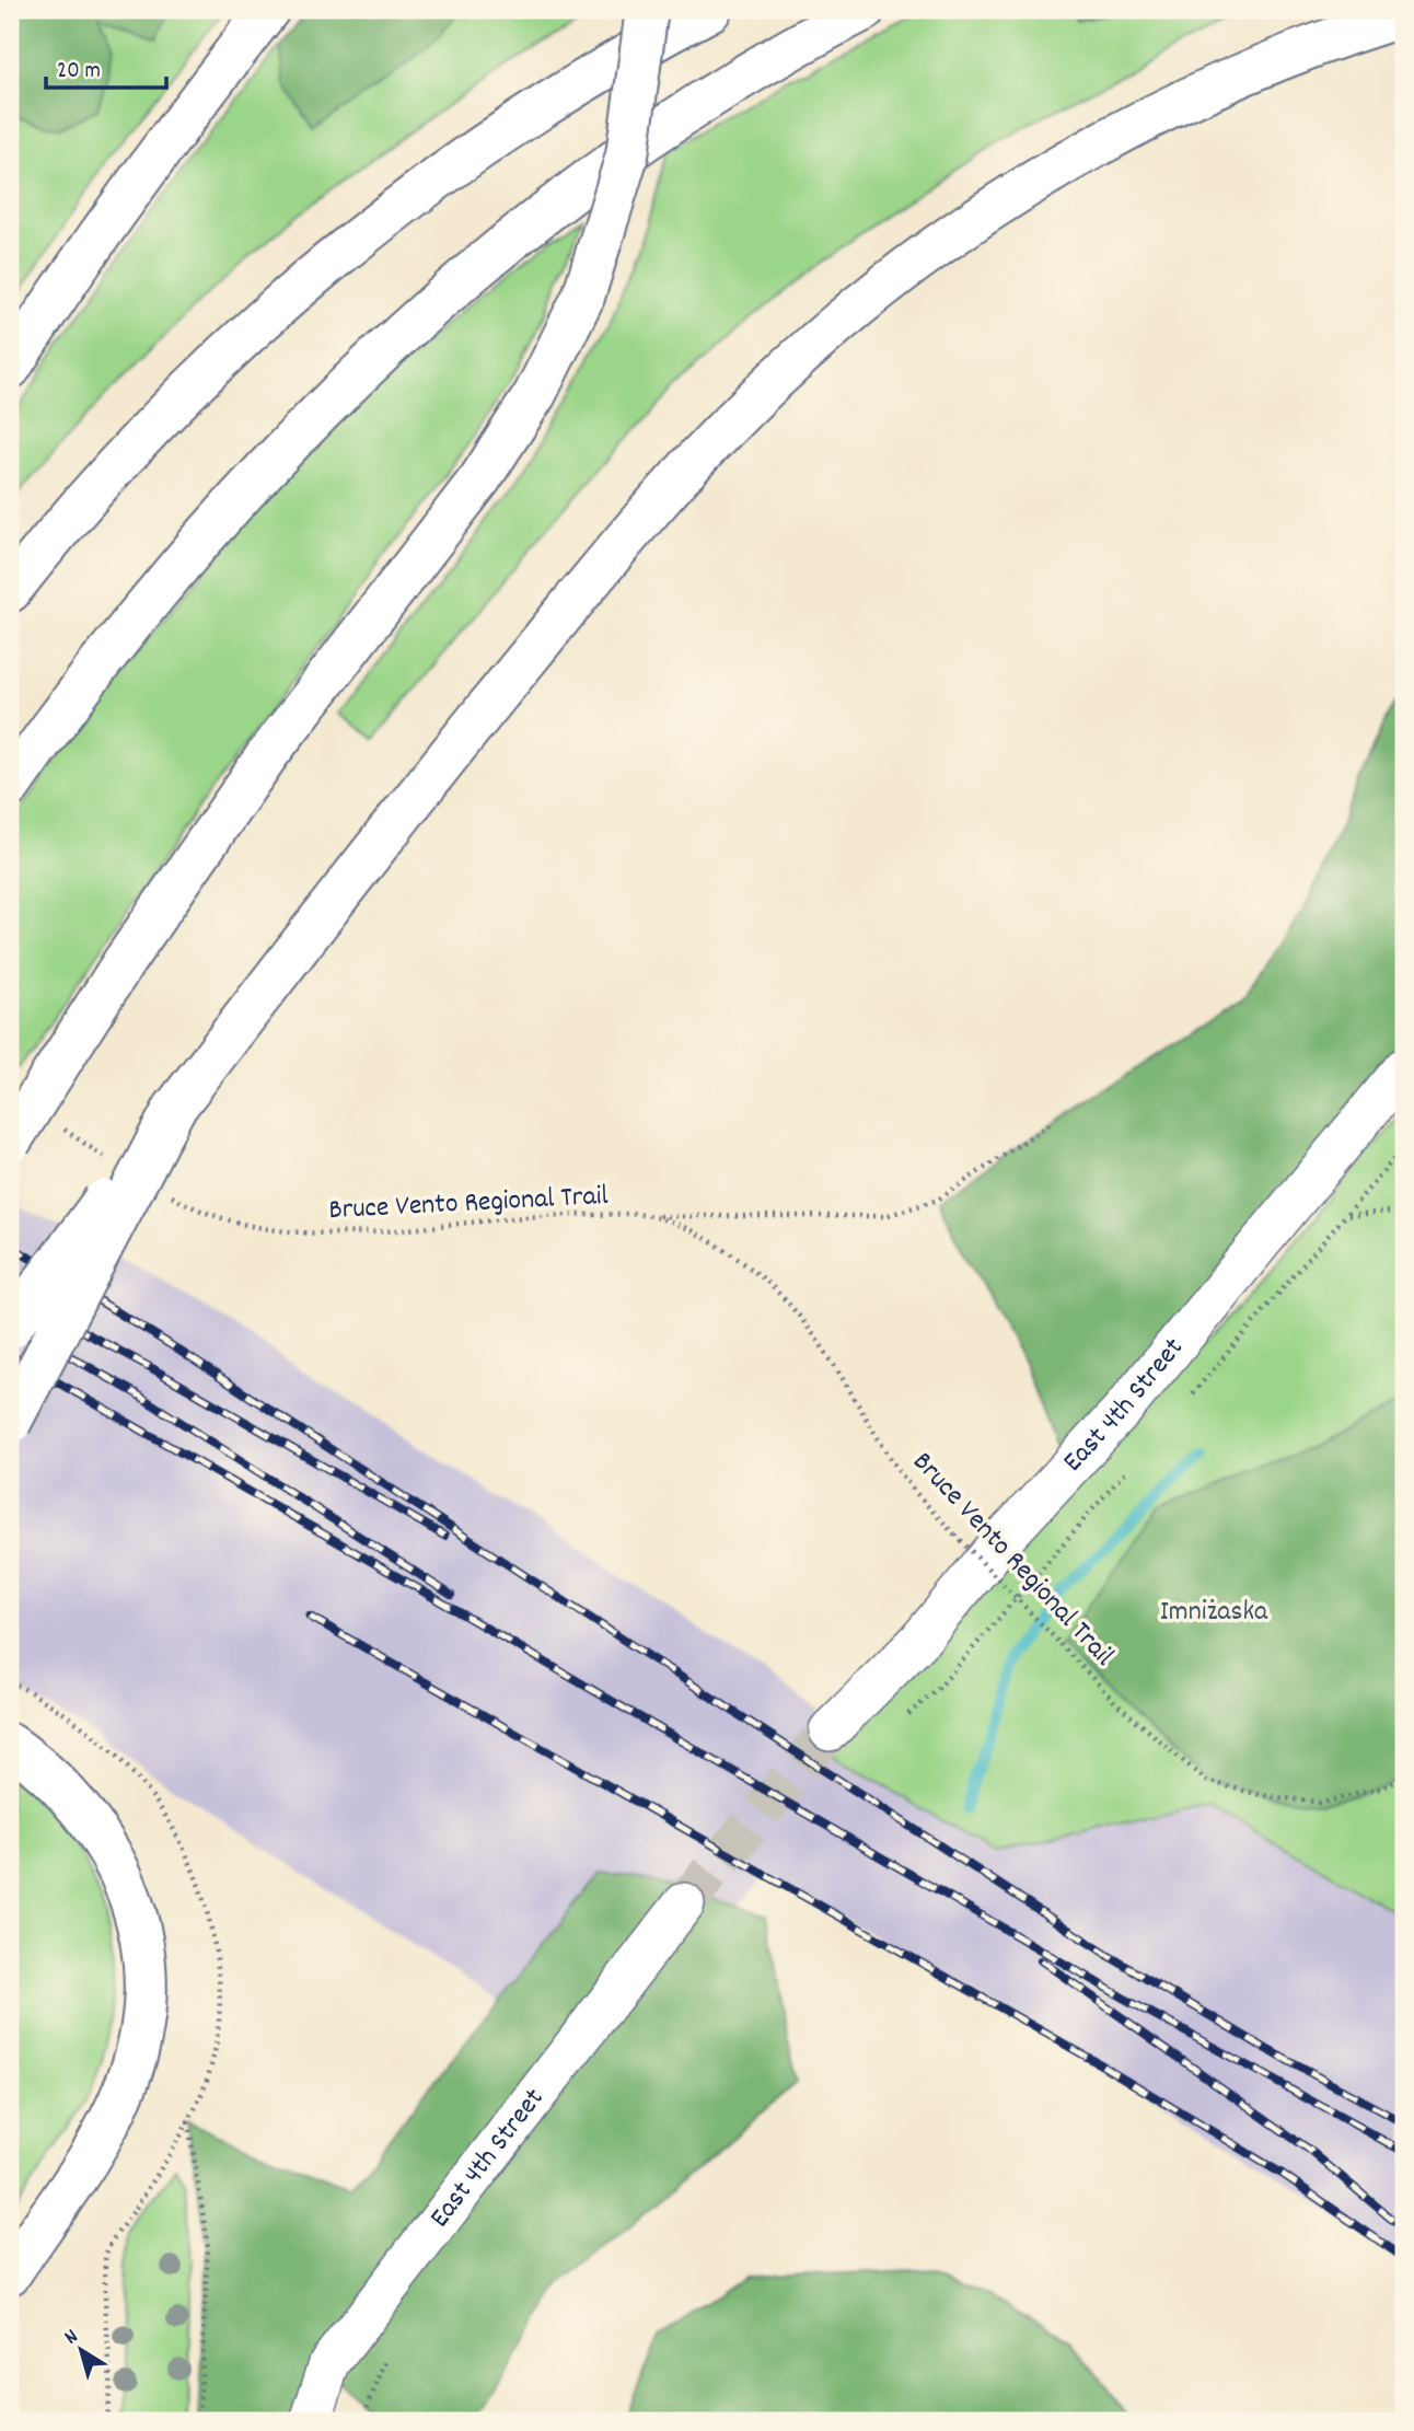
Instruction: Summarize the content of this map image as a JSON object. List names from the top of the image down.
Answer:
{
  "streets": {
    "street": ["East 4th Street"],
    "path": ["Bruce Vento Regional Trail"]
  },
  "parks": ["Imniżaska"],
  "scale_bar": "20 m",
  "north": "top left"
}
